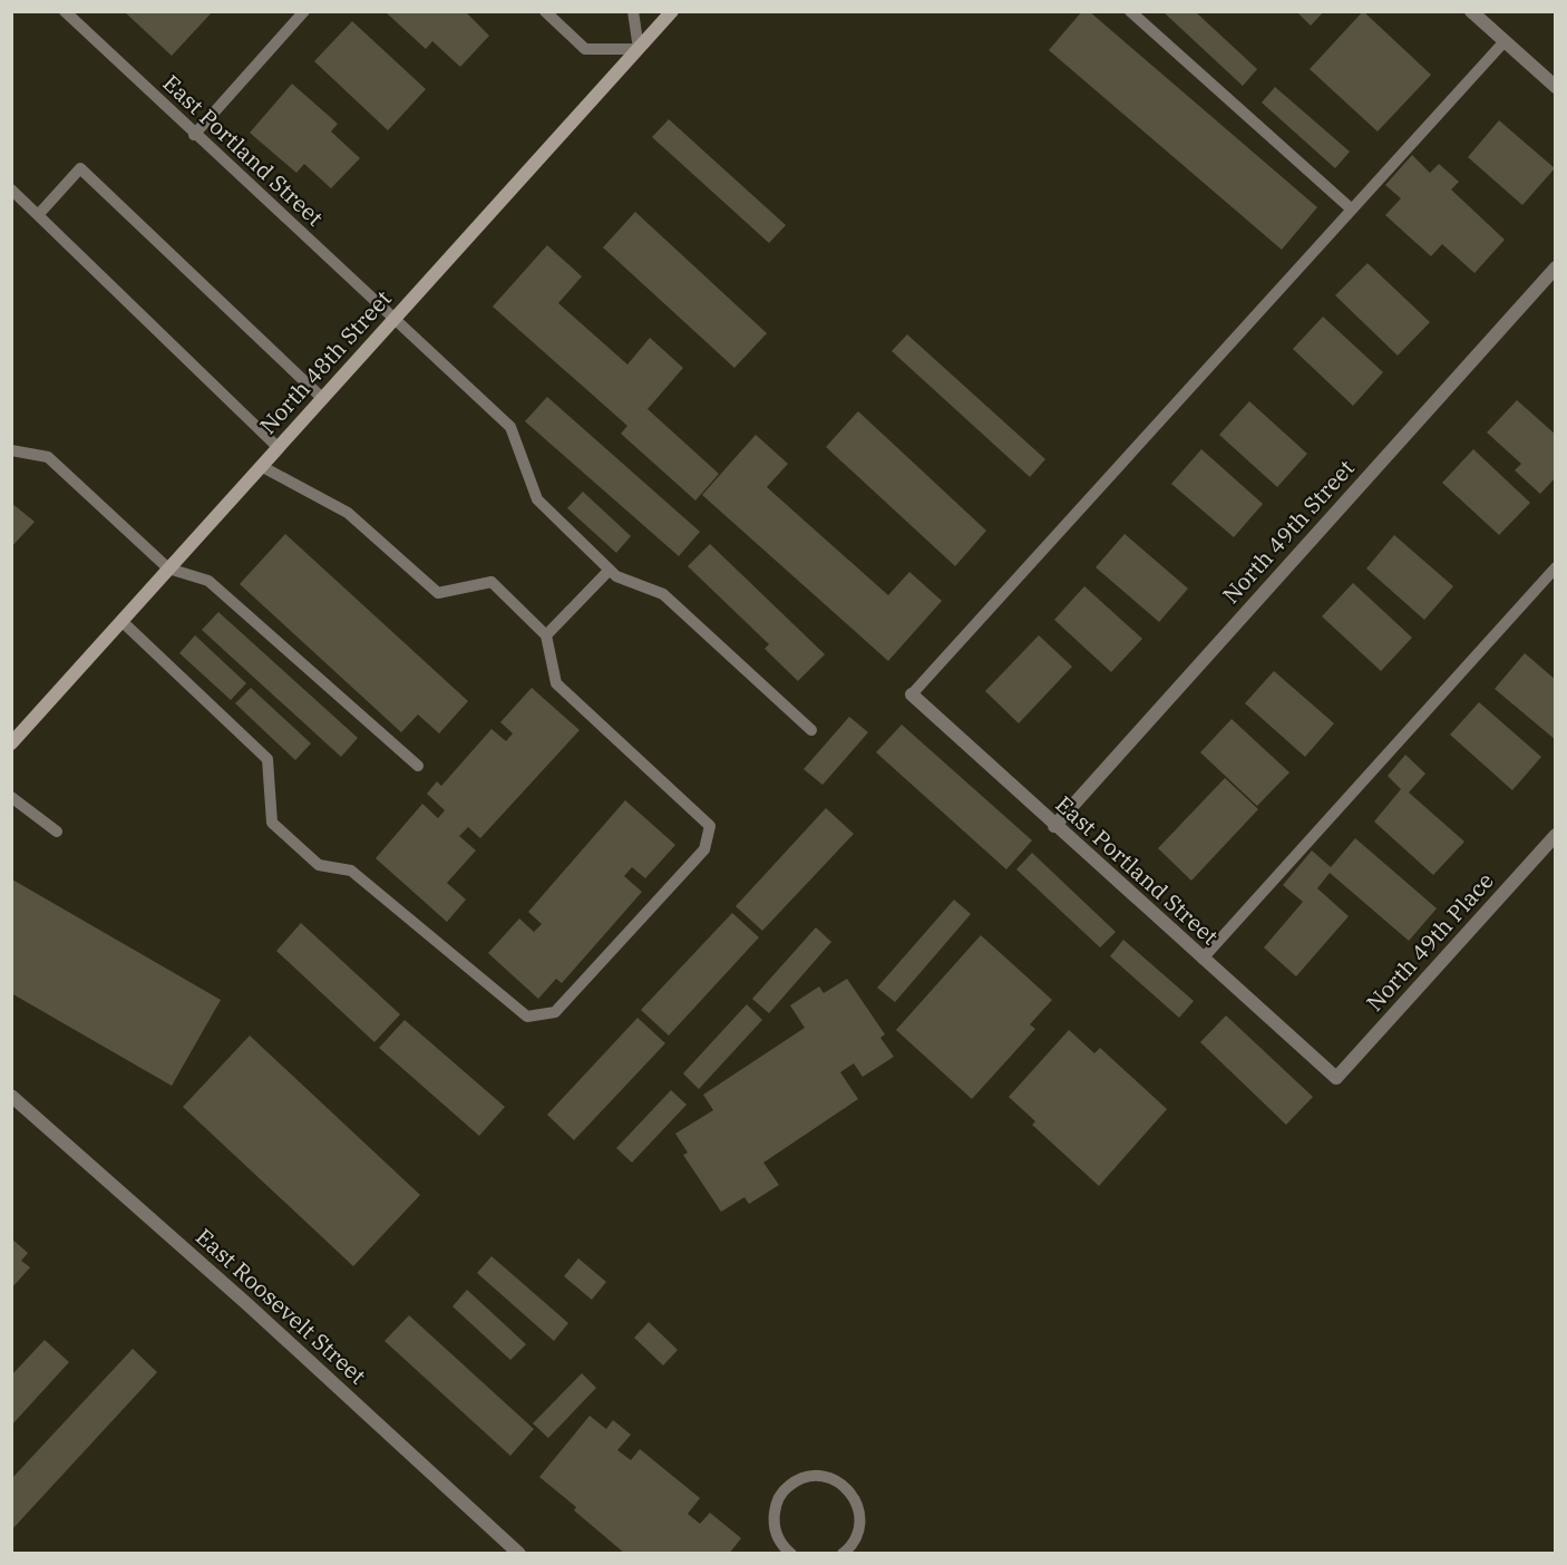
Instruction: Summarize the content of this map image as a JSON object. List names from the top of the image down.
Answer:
{
  "streets": {
    "street": [
      "East Portland Street",
      "North 48th Street",
      "North 49th Street",
      "North 49th Place",
      "East Roosevelt Street"
    ]
  },
  "crossings": [
    ["East Portland Street", "North 48th Street"],
    ["East Portland Street", "North 49th Street"],
    ["East Portland Street", "North 49th Place"]
  ]
}
